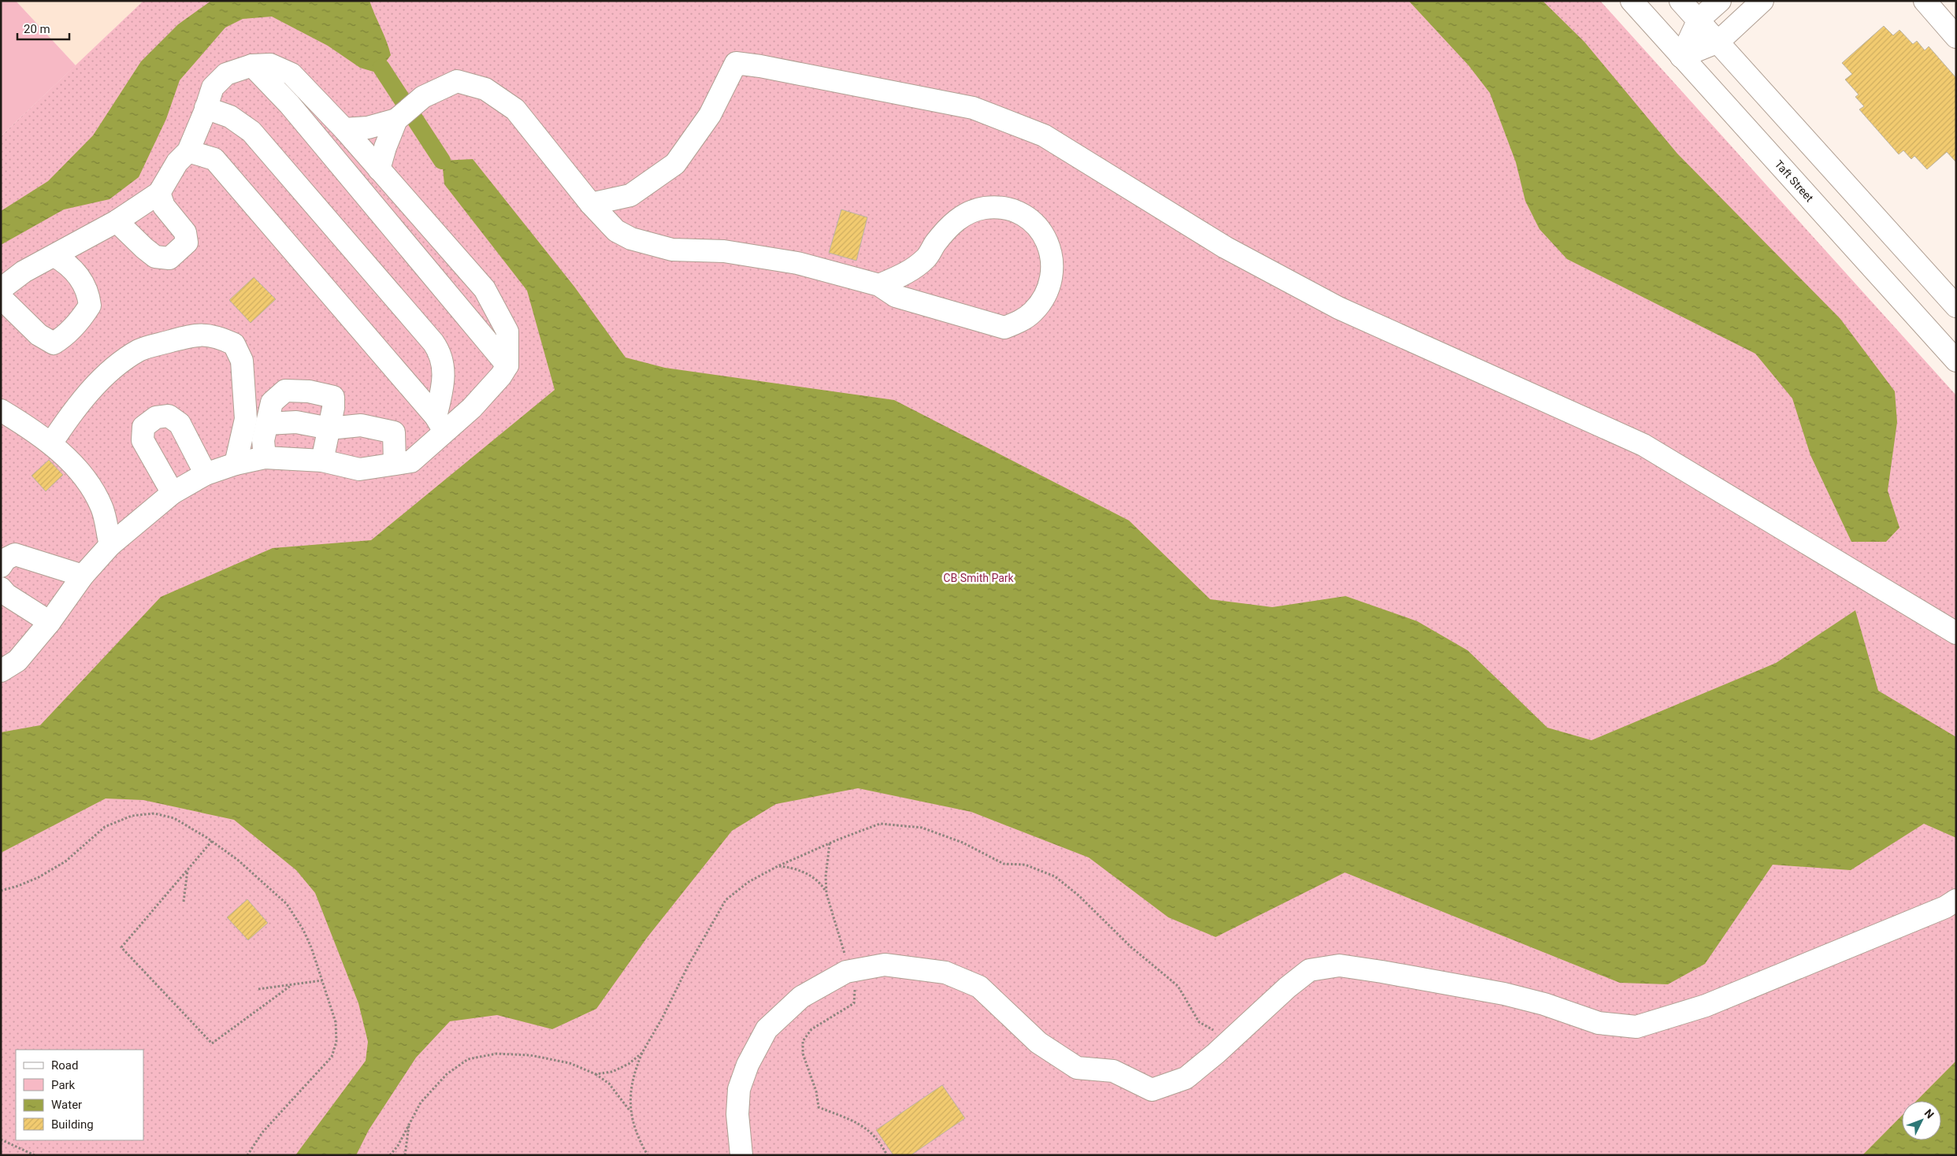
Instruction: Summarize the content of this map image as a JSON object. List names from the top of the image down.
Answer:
{
  "streets": {
    "street": ["Taft Street"]
  },
  "parks": ["CB Smith Park"],
  "legend": [
    "Road",
    "Park",
    "Water",
    "Building"
  ],
  "scale_bar": "20 m",
  "north": "top right"
}
